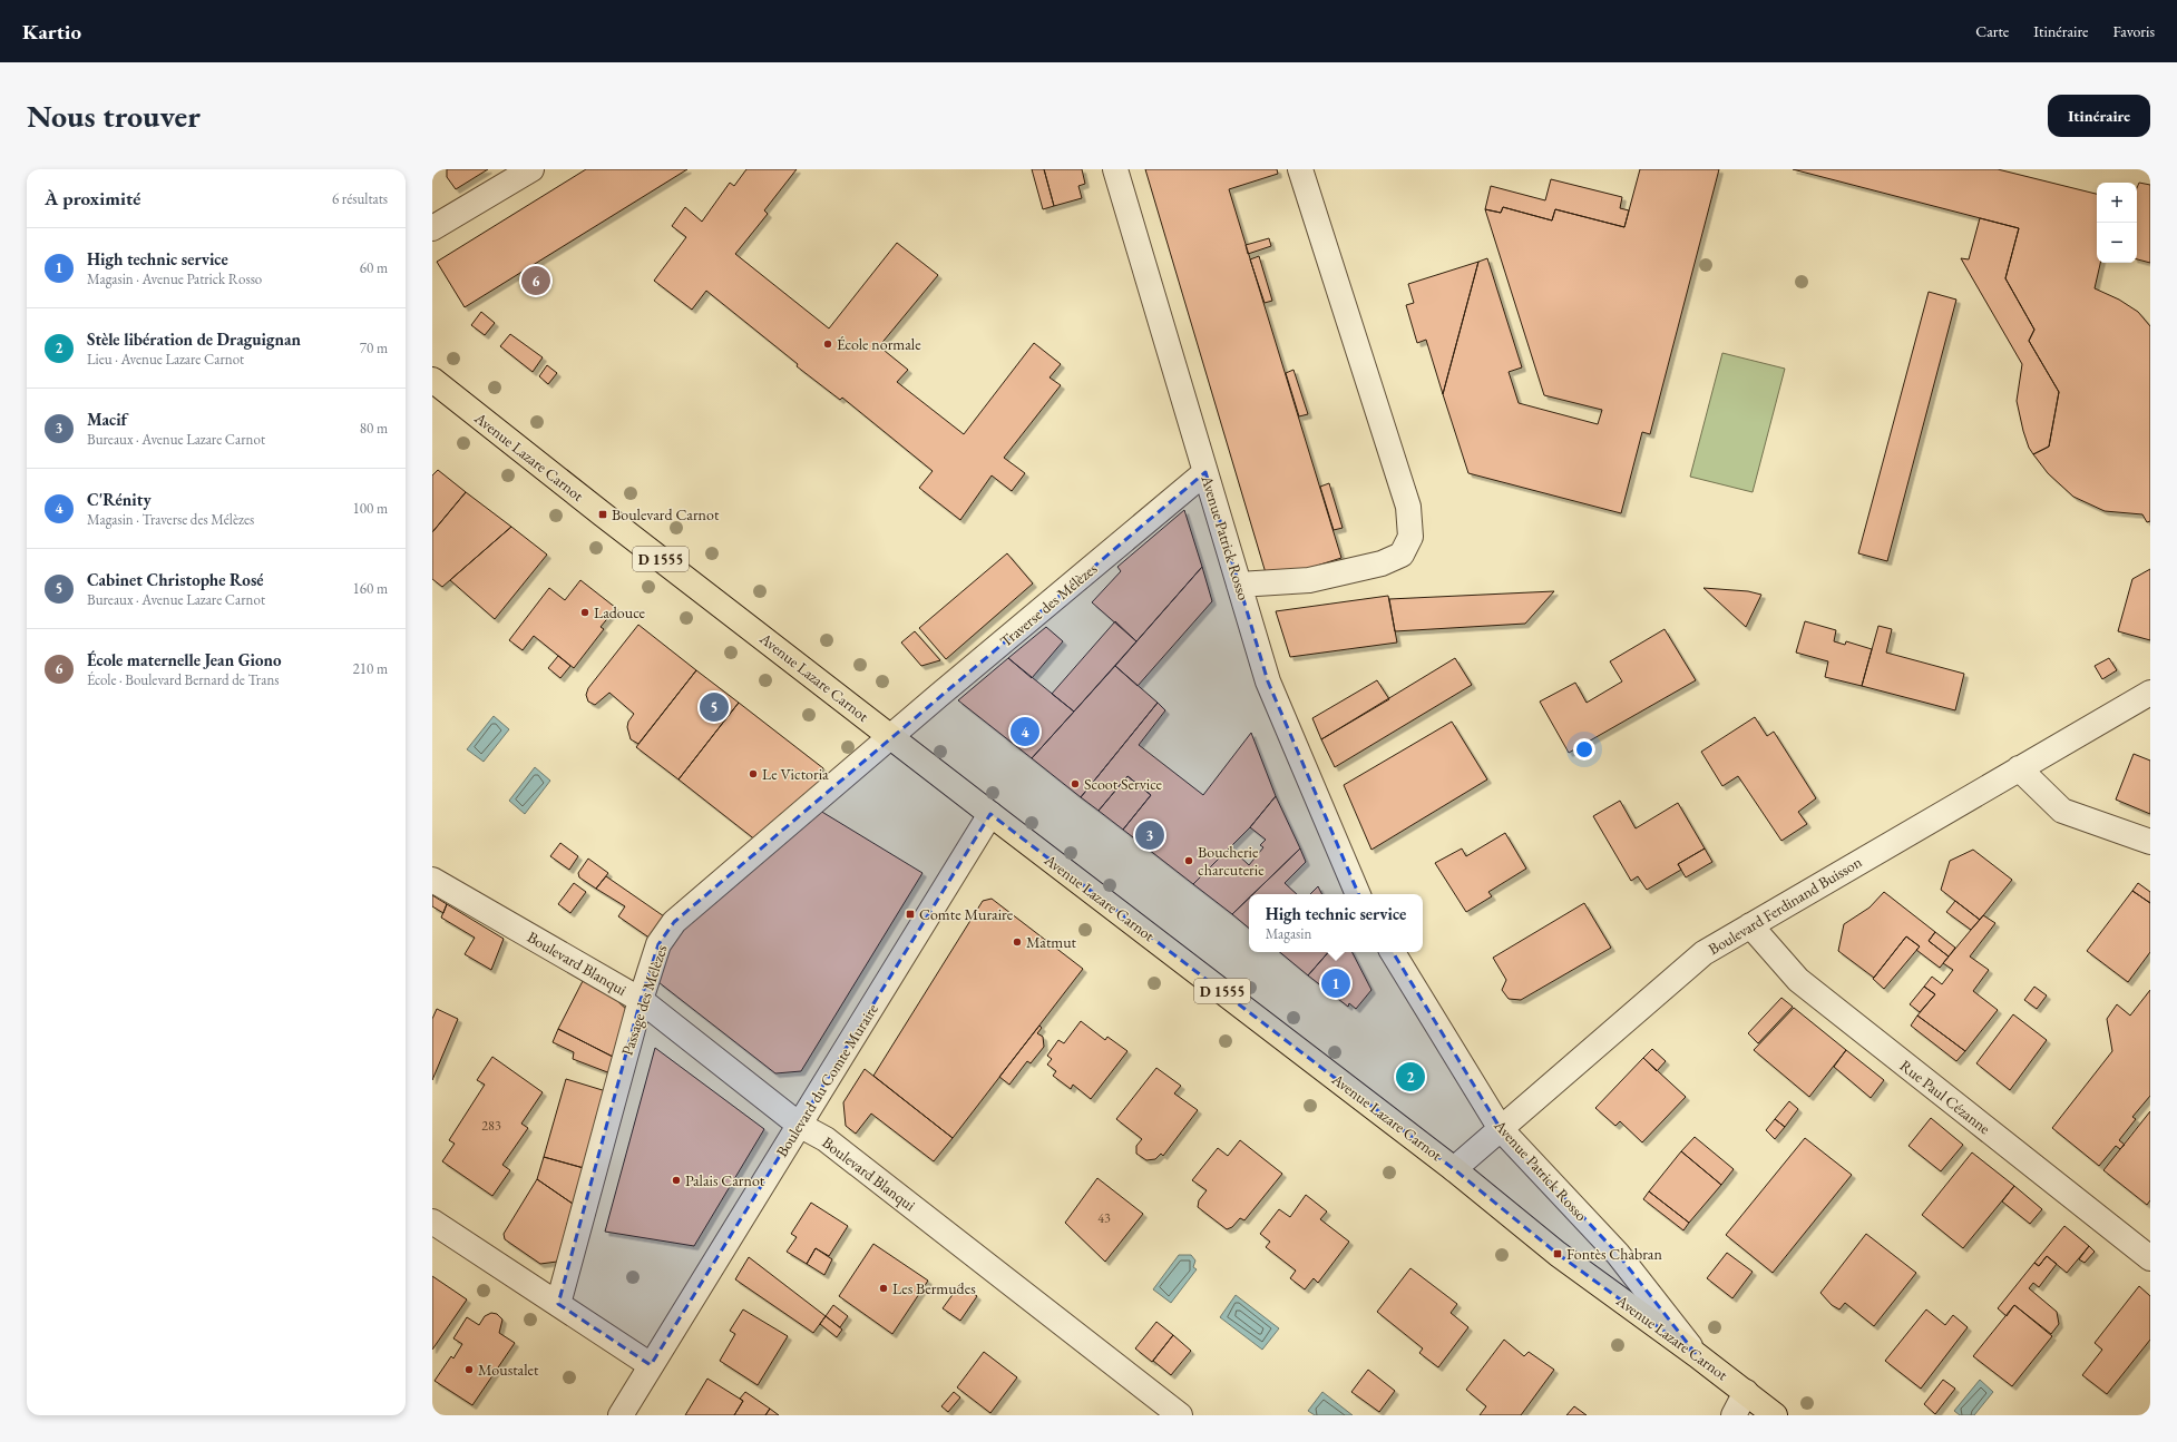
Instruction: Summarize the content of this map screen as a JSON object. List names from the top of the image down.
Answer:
{
  "streets": {
    "main road": ["Avenue Lazare Carnot", "D 1555"],
    "street": [
      "Avenue Patrick Rosso",
      "Traverse des Mélèzes",
      "Boulevard Ferdinand Buisson",
      "Boulevard Blanqui",
      "Passage des Mélèzes",
      "Boulevard du Comte Muraire",
      "Rue Paul Cézanne"
    ]
  },
  "crossings": [
    ["Avenue Lazare Carnot", "Avenue Patrick Rosso"],
    ["Avenue Lazare Carnot", "Traverse des Mélèzes"],
    ["Avenue Lazare Carnot", "Boulevard Ferdinand Buisson"],
    ["Avenue Lazare Carnot", "Passage des Mélèzes"],
    ["Avenue Lazare Carnot", "Boulevard du Comte Muraire"],
    ["Avenue Patrick Rosso", "Traverse des Mélèzes"],
    ["Avenue Patrick Rosso", "Boulevard Ferdinand Buisson"],
    ["Traverse des Mélèzes", "Passage des Mélèzes"],
    ["Boulevard Ferdinand Buisson", "Rue Paul Cézanne"],
    ["Boulevard Blanqui", "Passage des Mélèzes"],
    ["Boulevard Blanqui", "Boulevard du Comte Muraire"]
  ],
  "places": {
    "other": [
      "École normale",
      "Ladouce",
      "Le Victoria",
      "Scoot Service",
      "Boucherie charcuterie",
      "Matmut",
      "Palais Carnot",
      "Les Bermudes",
      "Moustalet"
    ],
    "transit": ["Boulevard Carnot", "Comte Muraire", "Fontès Chabran"]
  },
  "house_numbers": ["283", "43"],
  "page": {
    "header": "Kartio",
    "nav": ["Carte", "Itinéraire", "Favoris"],
    "buttons": "Itinéraire",
    "title": "Nous trouver",
    "heading": ["À proximité", "6 résultats"],
    "map_buttons": ["+", "−"],
    "list": [
      {
        "mark": "1",
        "name": "High technic service",
        "note": "Magasin · Avenue Patrick Rosso",
        "value": "60 m"
      },
      {
        "mark": "2",
        "name": "Stèle libération de Draguignan",
        "note": "Lieu · Avenue Lazare Carnot",
        "value": "70 m"
      },
      {
        "mark": "3",
        "name": "Macif",
        "note": "Bureaux · Avenue Lazare Carnot",
        "value": "80 m"
      },
      {
        "mark": "4",
        "name": "C'Rénity",
        "note": "Magasin · Traverse des Mélèzes",
        "value": "100 m"
      },
      {
        "mark": "5",
        "name": "Cabinet Christophe Rosé",
        "note": "Bureaux · Avenue Lazare Carnot",
        "value": "160 m"
      },
      {
        "mark": "6",
        "name": "École maternelle Jean Giono",
        "note": "École · Boulevard Bernard de Trans",
        "value": "210 m"
      }
    ],
    "pins": [
      "6",
      "5",
      "4",
      "3",
      "1",
      "2"
    ],
    "popup": ["High technic service", "Magasin"]
  }
}
